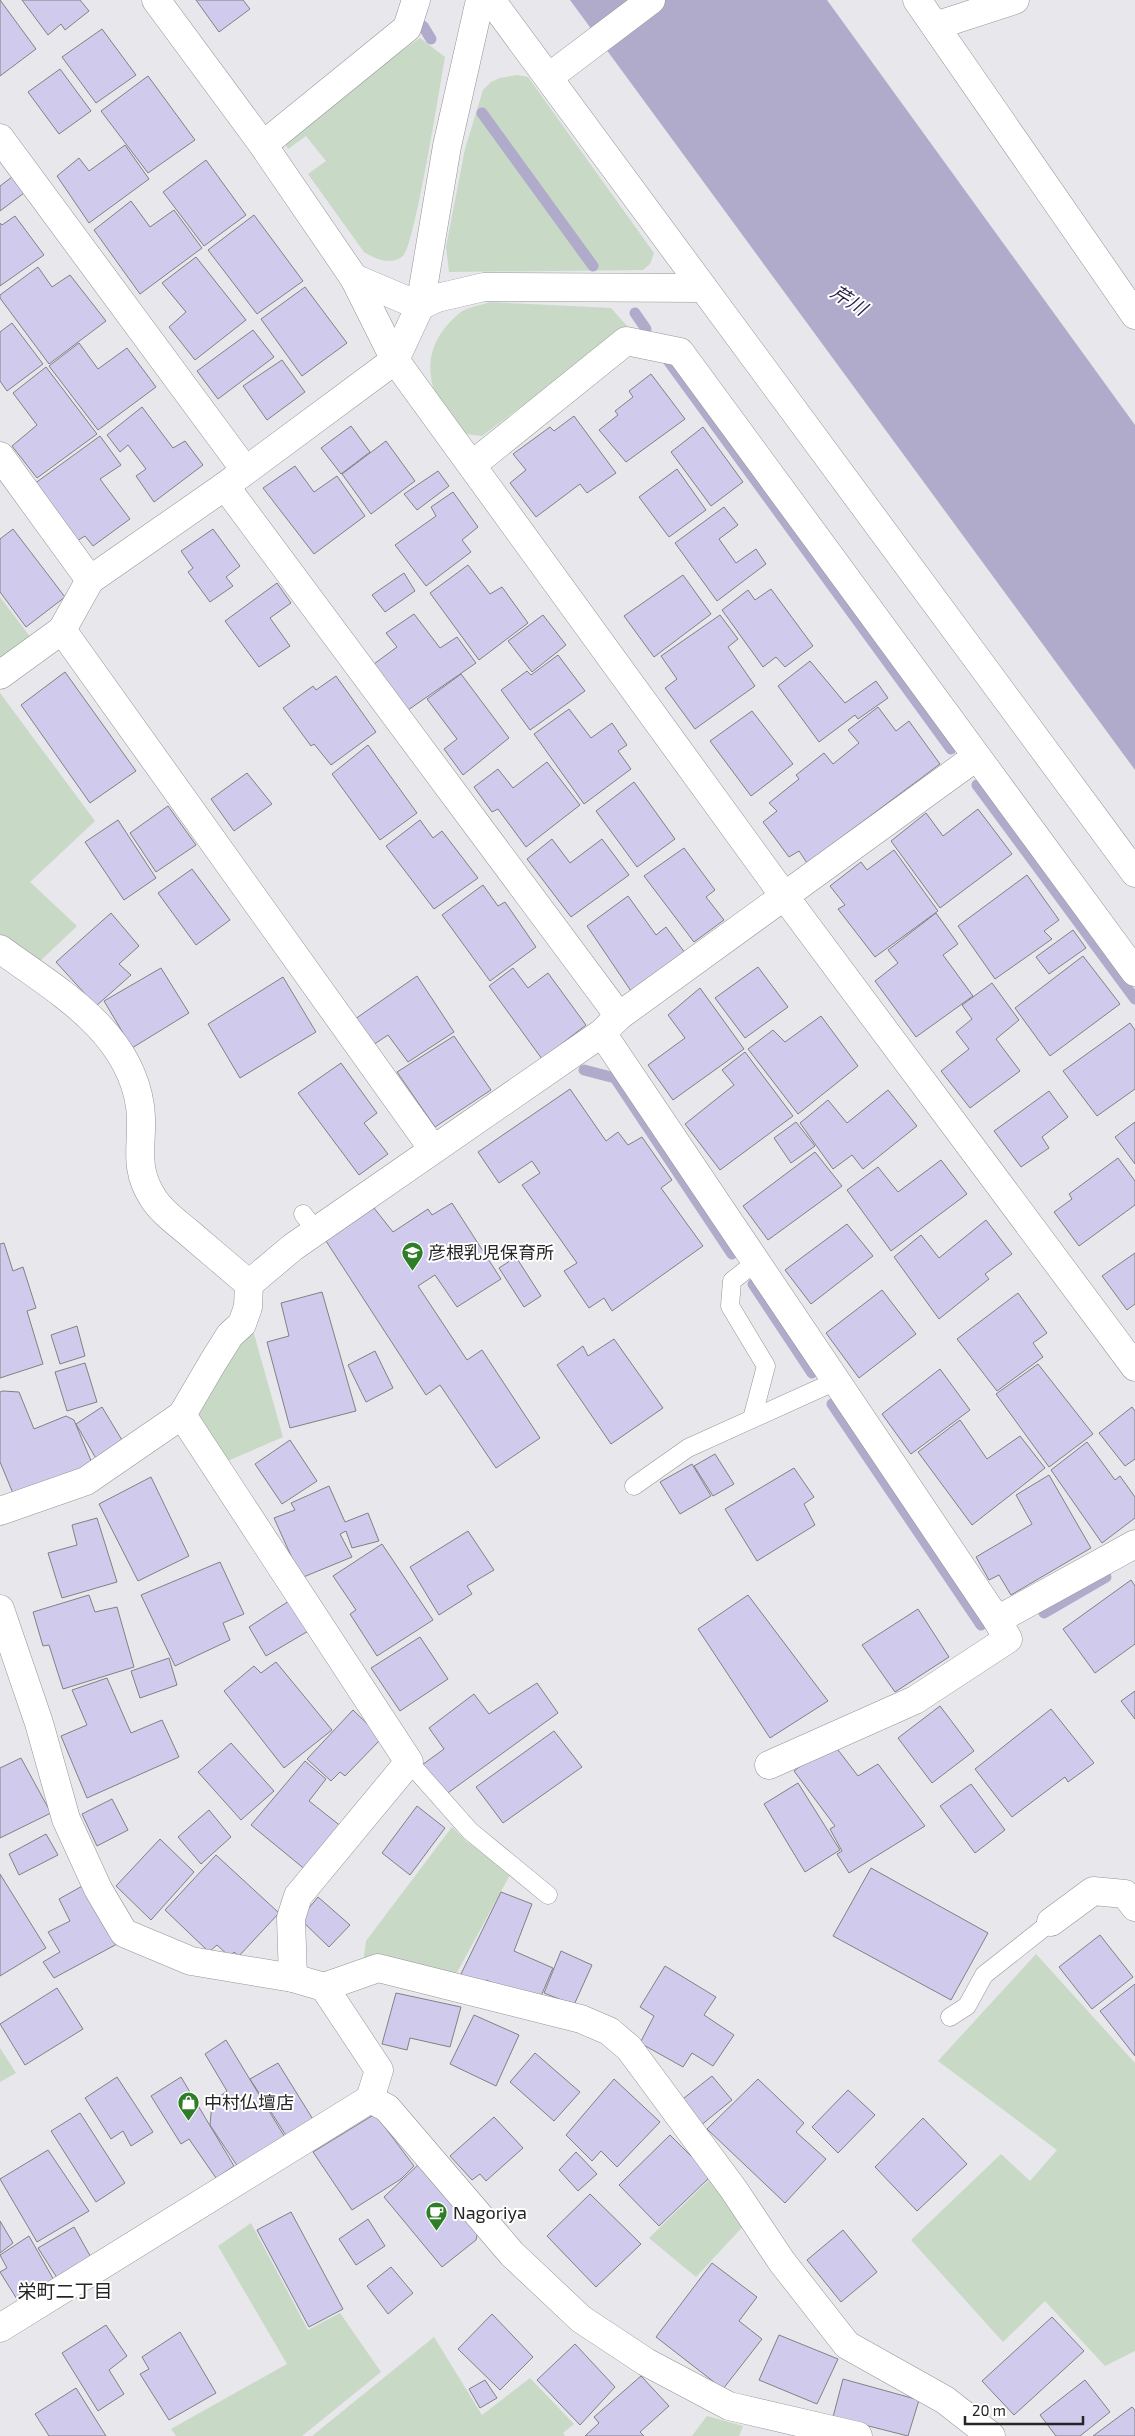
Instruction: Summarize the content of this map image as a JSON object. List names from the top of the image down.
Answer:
{
  "districts": ["栄町二丁目"],
  "water": ["芹川"],
  "places": {
    "school or university": ["彦根乳児保育所"],
    "shop": ["中村仏壇店"],
    "cafe": ["Nagoriya"]
  },
  "scale_bar": "20 m"
}
